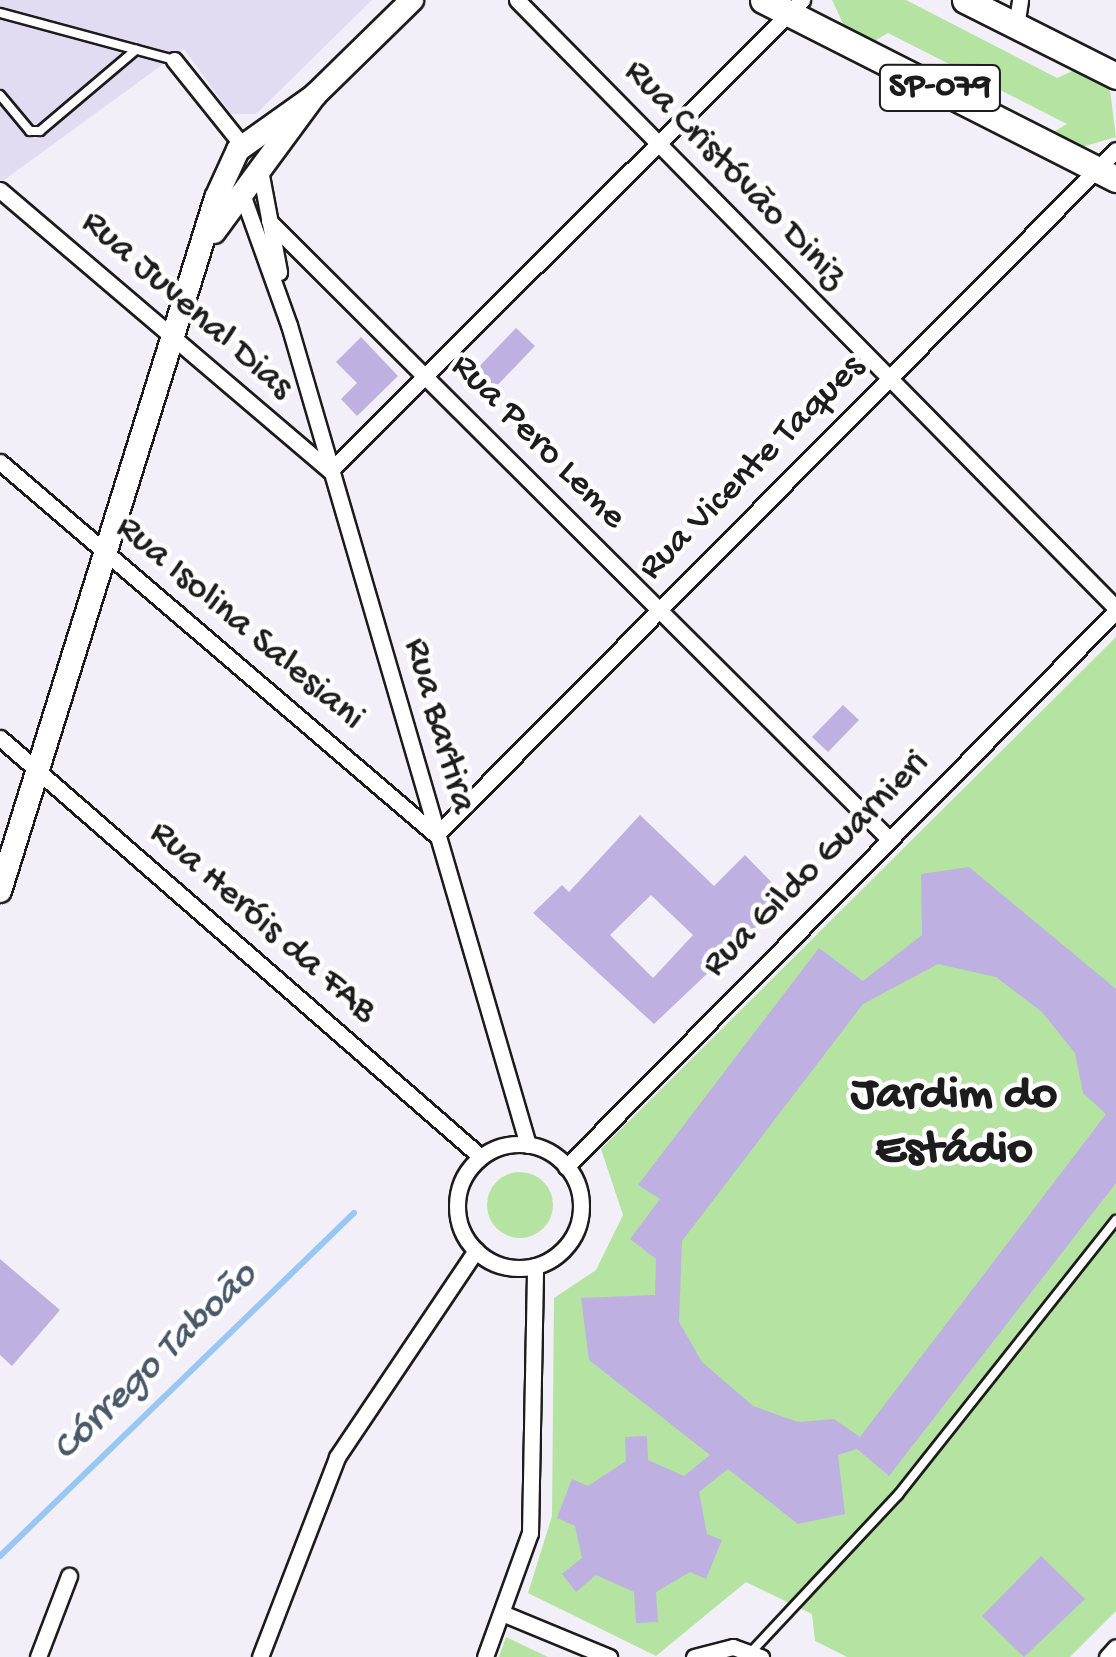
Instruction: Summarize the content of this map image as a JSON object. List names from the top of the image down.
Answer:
{
  "streets": {
    "main road": ["SP-079"],
    "street": [
      "Rua Cristóvão Diniz",
      "Rua Juvenal Dias",
      "Rua Pero Leme",
      "Rua Vicente Taques",
      "Rua Isolina Salesiani",
      "Rua Bartira",
      "Rua Gildo Guarnieri",
      "Rua Heróis da FAB"
    ]
  },
  "crossings": [
    ["SP-079", "Rua Vicente Taques"],
    ["Rua Cristóvão Diniz", "Rua Vicente Taques"],
    ["Rua Cristóvão Diniz", "Rua Gildo Guarnieri"],
    ["Rua Juvenal Dias", "Rua Bartira"],
    ["Rua Pero Leme", "Rua Vicente Taques"],
    ["Rua Pero Leme", "Rua Bartira"],
    ["Rua Pero Leme", "Rua Gildo Guarnieri"],
    ["Rua Vicente Taques", "Rua Isolina Salesiani"],
    ["Rua Vicente Taques", "Rua Bartira"],
    ["Rua Isolina Salesiani", "Rua Bartira"],
    ["Rua Bartira", "Rua Gildo Guarnieri"],
    ["Rua Bartira", "Rua Heróis da FAB"],
    ["Rua Gildo Guarnieri", "Rua Heróis da FAB"]
  ],
  "districts": ["Jardim do Estádio"],
  "water": ["Córrego Taboão"]
}
